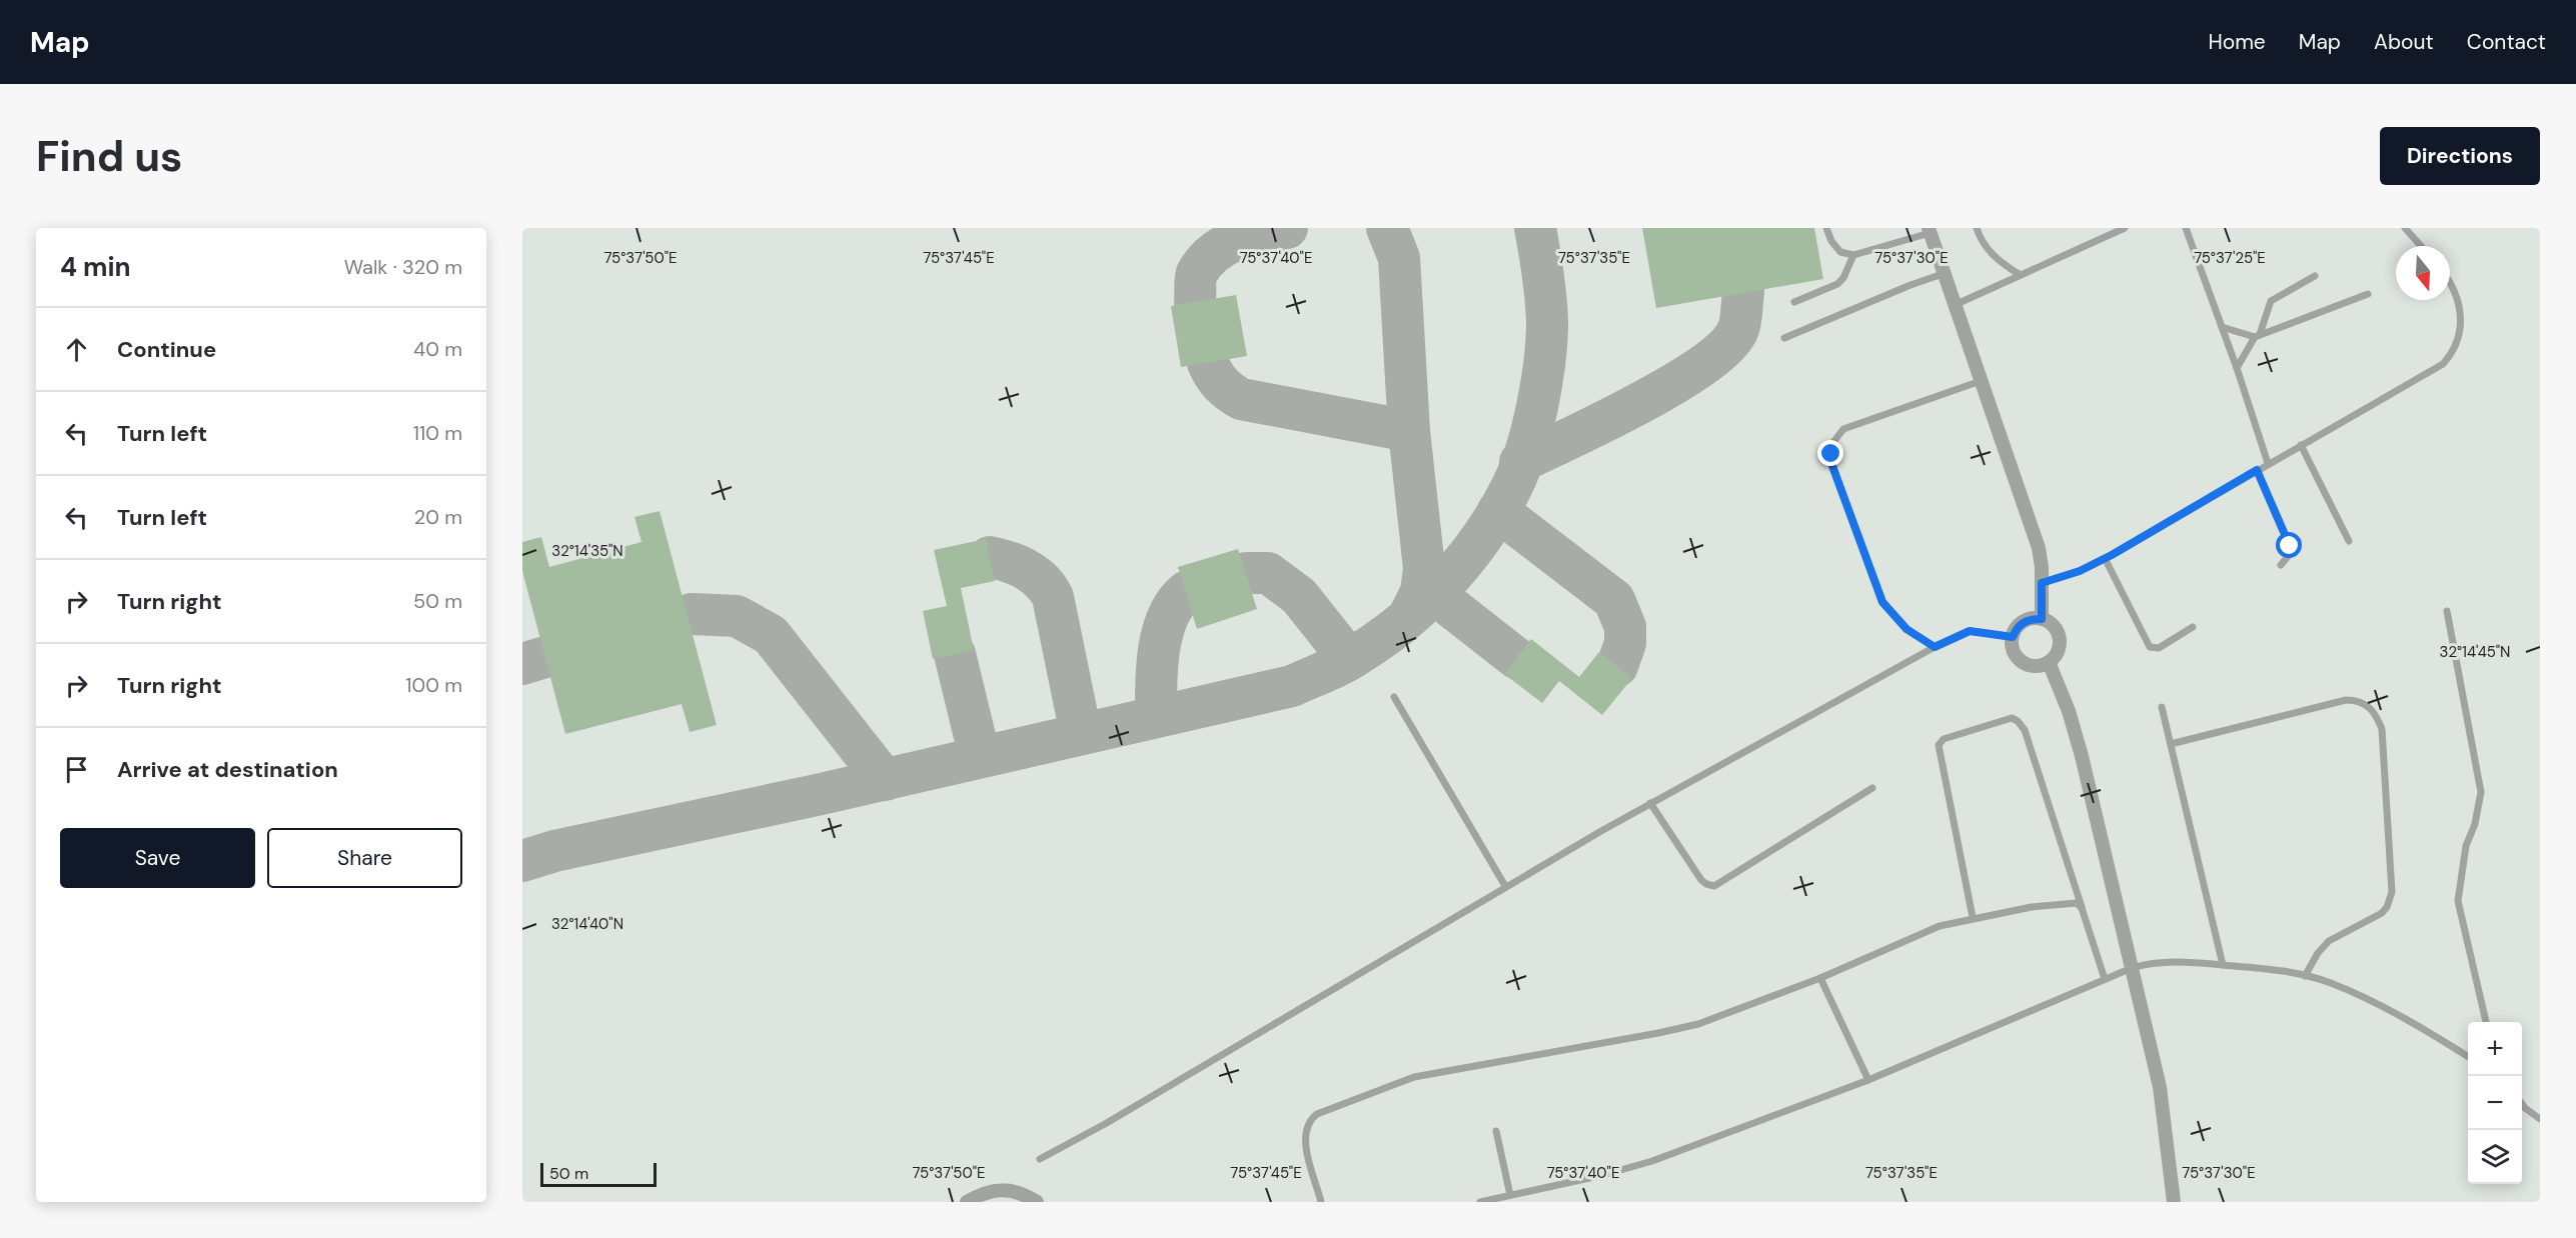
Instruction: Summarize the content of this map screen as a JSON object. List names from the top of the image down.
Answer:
{
  "scale_bar": "50 m",
  "north": "bottom",
  "page": {
    "header": "Map",
    "nav": [
      "Home",
      "Map",
      "About",
      "Contact"
    ],
    "buttons": [
      "Directions",
      ["Save", "Share"]
    ],
    "title": "Find us",
    "heading": ["4 min", "Walk · 320 m"],
    "list": [
      ["Continue", "40 m"],
      ["Turn left", "110 m"],
      ["Turn left", "20 m"],
      ["Turn right", "50 m"],
      ["Turn right", "100 m"],
      "Arrive at destination"
    ],
    "map_buttons": ["+", "−"],
    "scale": "50 m"
  },
  "coordinates": [
    "75°37'50\"E",
    "75°37'45\"E",
    "75°37'40\"E",
    "75°37'35\"E",
    "75°37'30\"E",
    "75°37'25\"E",
    "32°14'35\"N",
    "32°14'45\"N",
    "32°14'40\"N"
  ]
}
